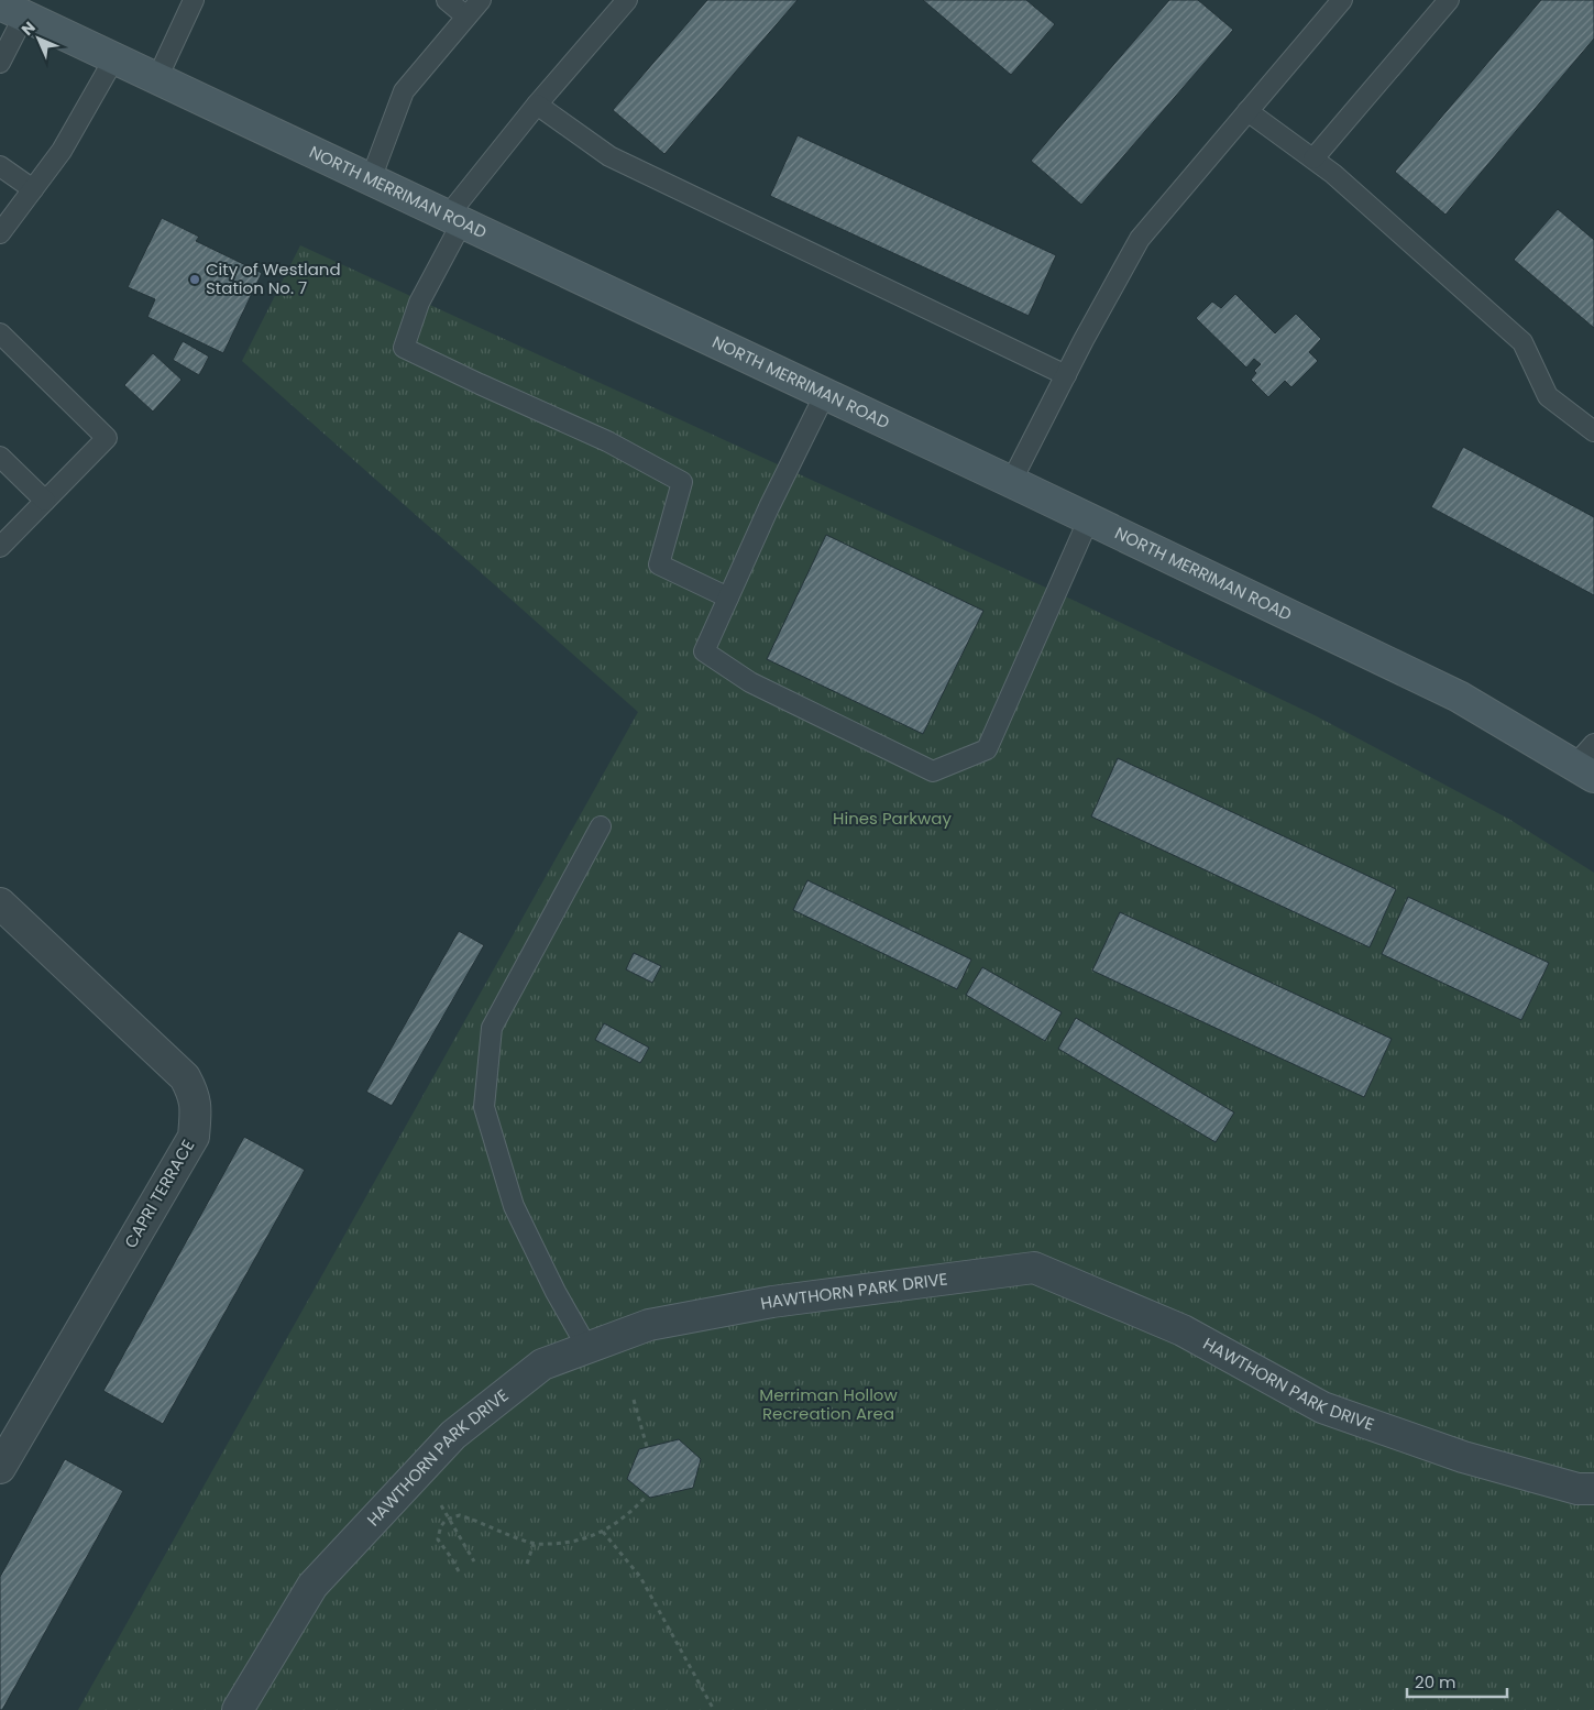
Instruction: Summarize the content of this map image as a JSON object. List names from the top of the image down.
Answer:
{
  "streets": {
    "main road": ["NORTH MERRIMAN ROAD"],
    "street": ["CAPRI TERRACE", "HAWTHORN PARK DRIVE"]
  },
  "parks": ["Hines Parkway", "Merriman Hollow Recreation Area"],
  "places": ["City of Westland Station No. 7"],
  "scale_bar": "20 m",
  "north": "top left"
}
